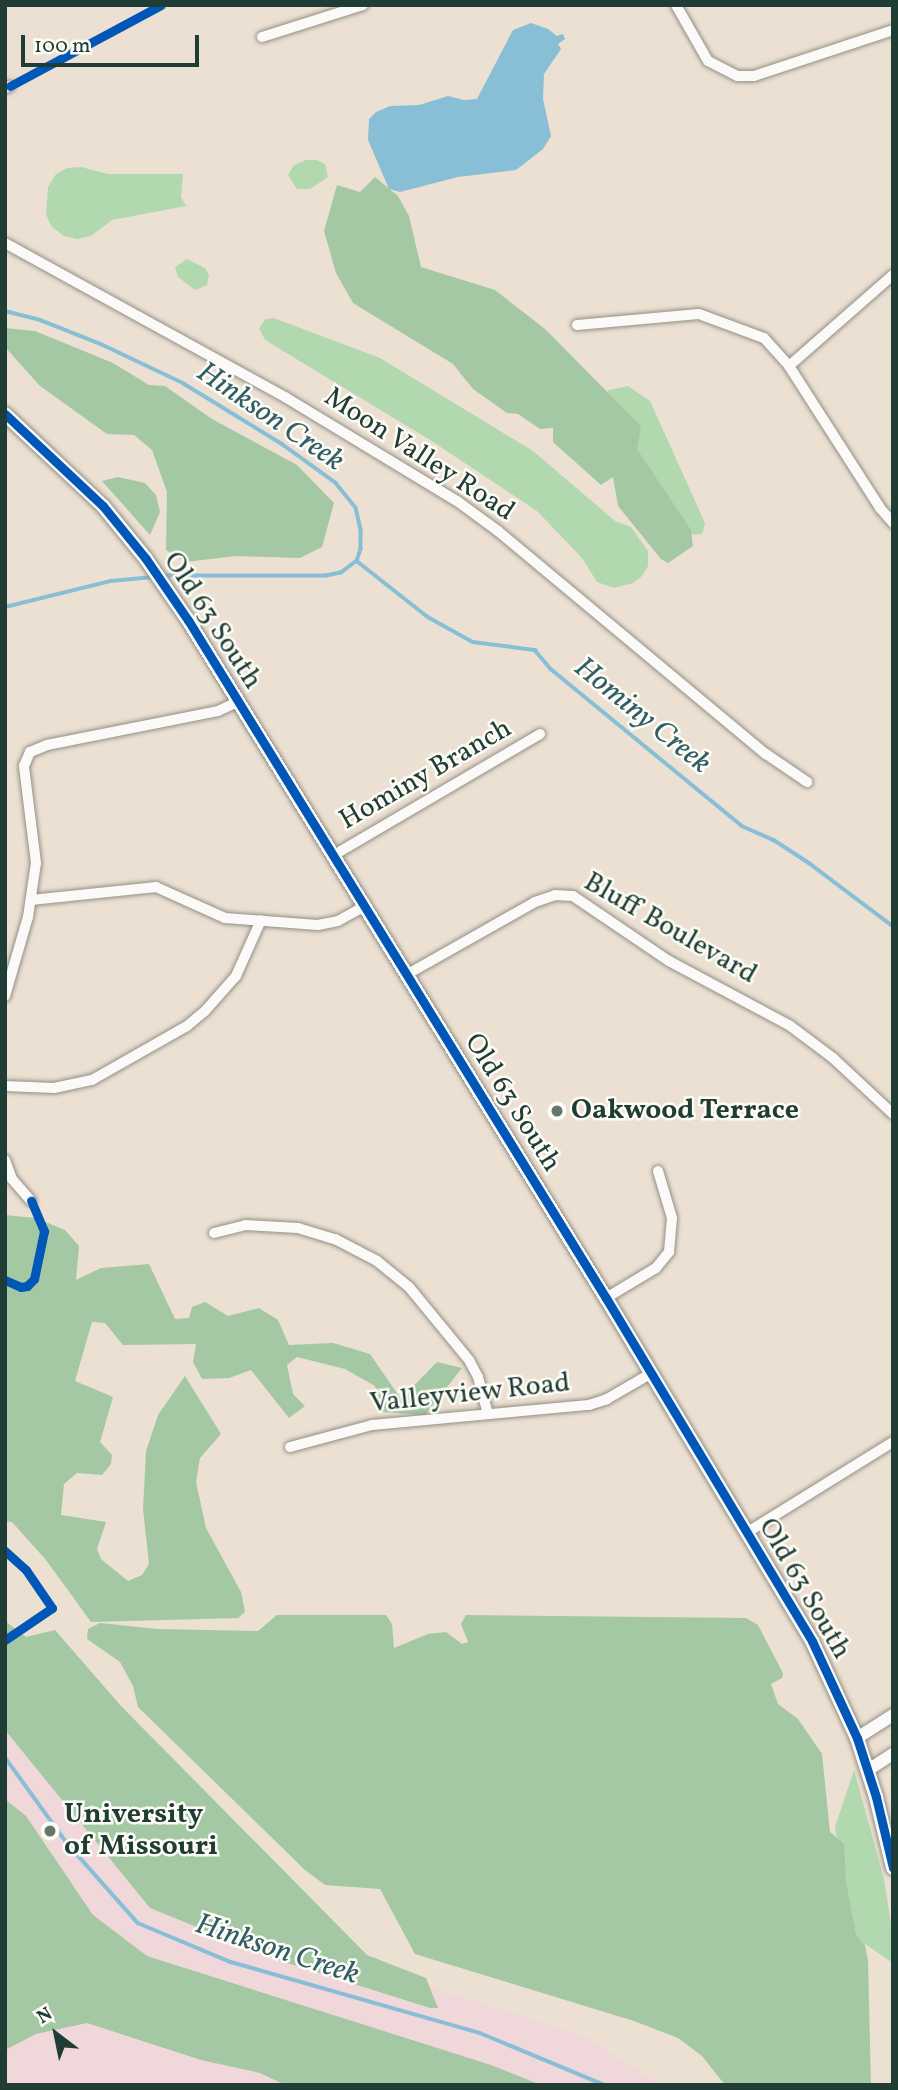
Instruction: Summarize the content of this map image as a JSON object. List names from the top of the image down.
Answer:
{
  "streets": {
    "main road": ["Old 63 South"],
    "street": [
      "Moon Valley Road",
      "Hominy Branch",
      "Bluff Boulevard",
      "Valleyview Road"
    ]
  },
  "crossings": [
    ["Old 63 South", "Hominy Branch"],
    ["Old 63 South", "Bluff Boulevard"],
    ["Old 63 South", "Valleyview Road"]
  ],
  "water": ["Hinkson Creek", "Hominy Creek"],
  "places": ["Oakwood Terrace", "University of Missouri"],
  "scale_bar": "100 m",
  "north": "top left"
}
